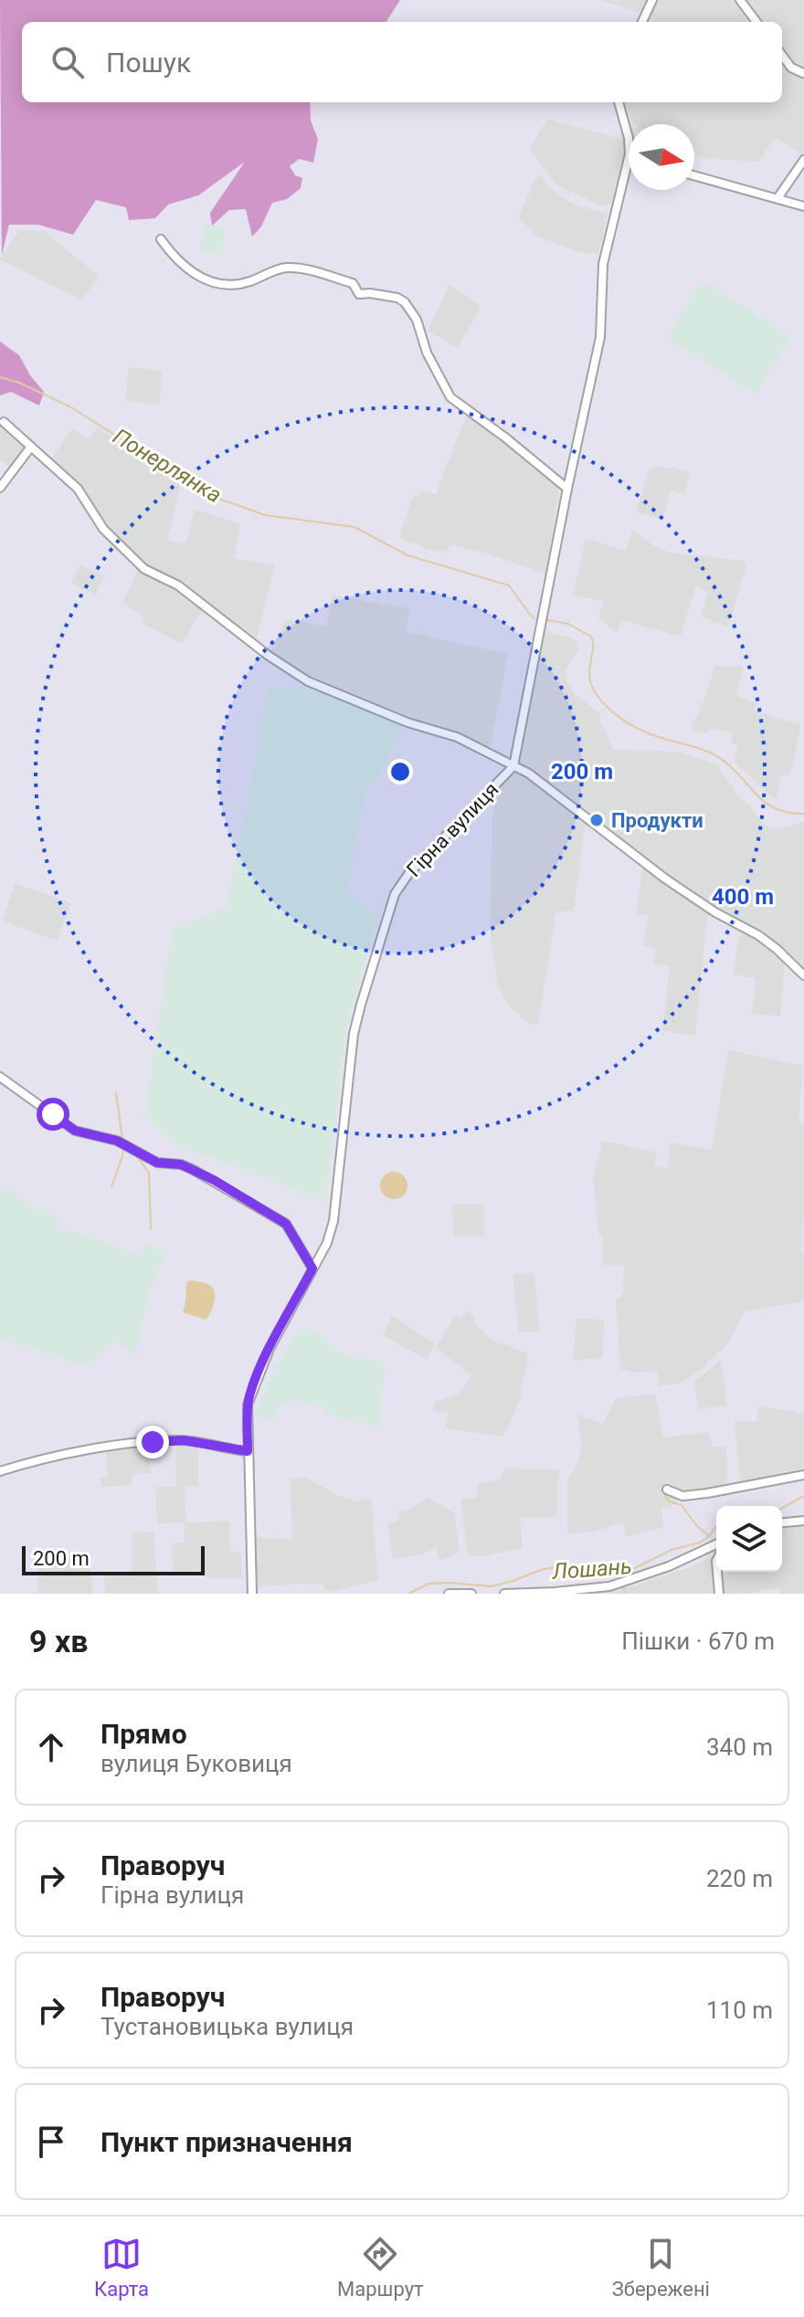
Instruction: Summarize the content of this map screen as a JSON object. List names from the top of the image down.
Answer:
{
  "streets": {
    "street": ["Гірна вулиця"]
  },
  "water": ["Понерлянка", "Лошань"],
  "places": ["Продукти"],
  "scale_bar": "200 m",
  "north": "right",
  "page": {
    "search": "Пошук",
    "scale": "200 m",
    "heading": ["9 хв", "Пішки · 670 m"],
    "list": [
      ["Прямо", "вулиця Буковиця", "340 m"],
      ["Праворуч", "Гірна вулиця", "220 m"],
      ["Праворуч", "Тустановицька вулиця", "110 m"],
      "Пункт призначення"
    ],
    "nav": ["Карта", "Маршрут", "Збережені"]
  },
  "rings": ["200 m", "400 m"]
}
